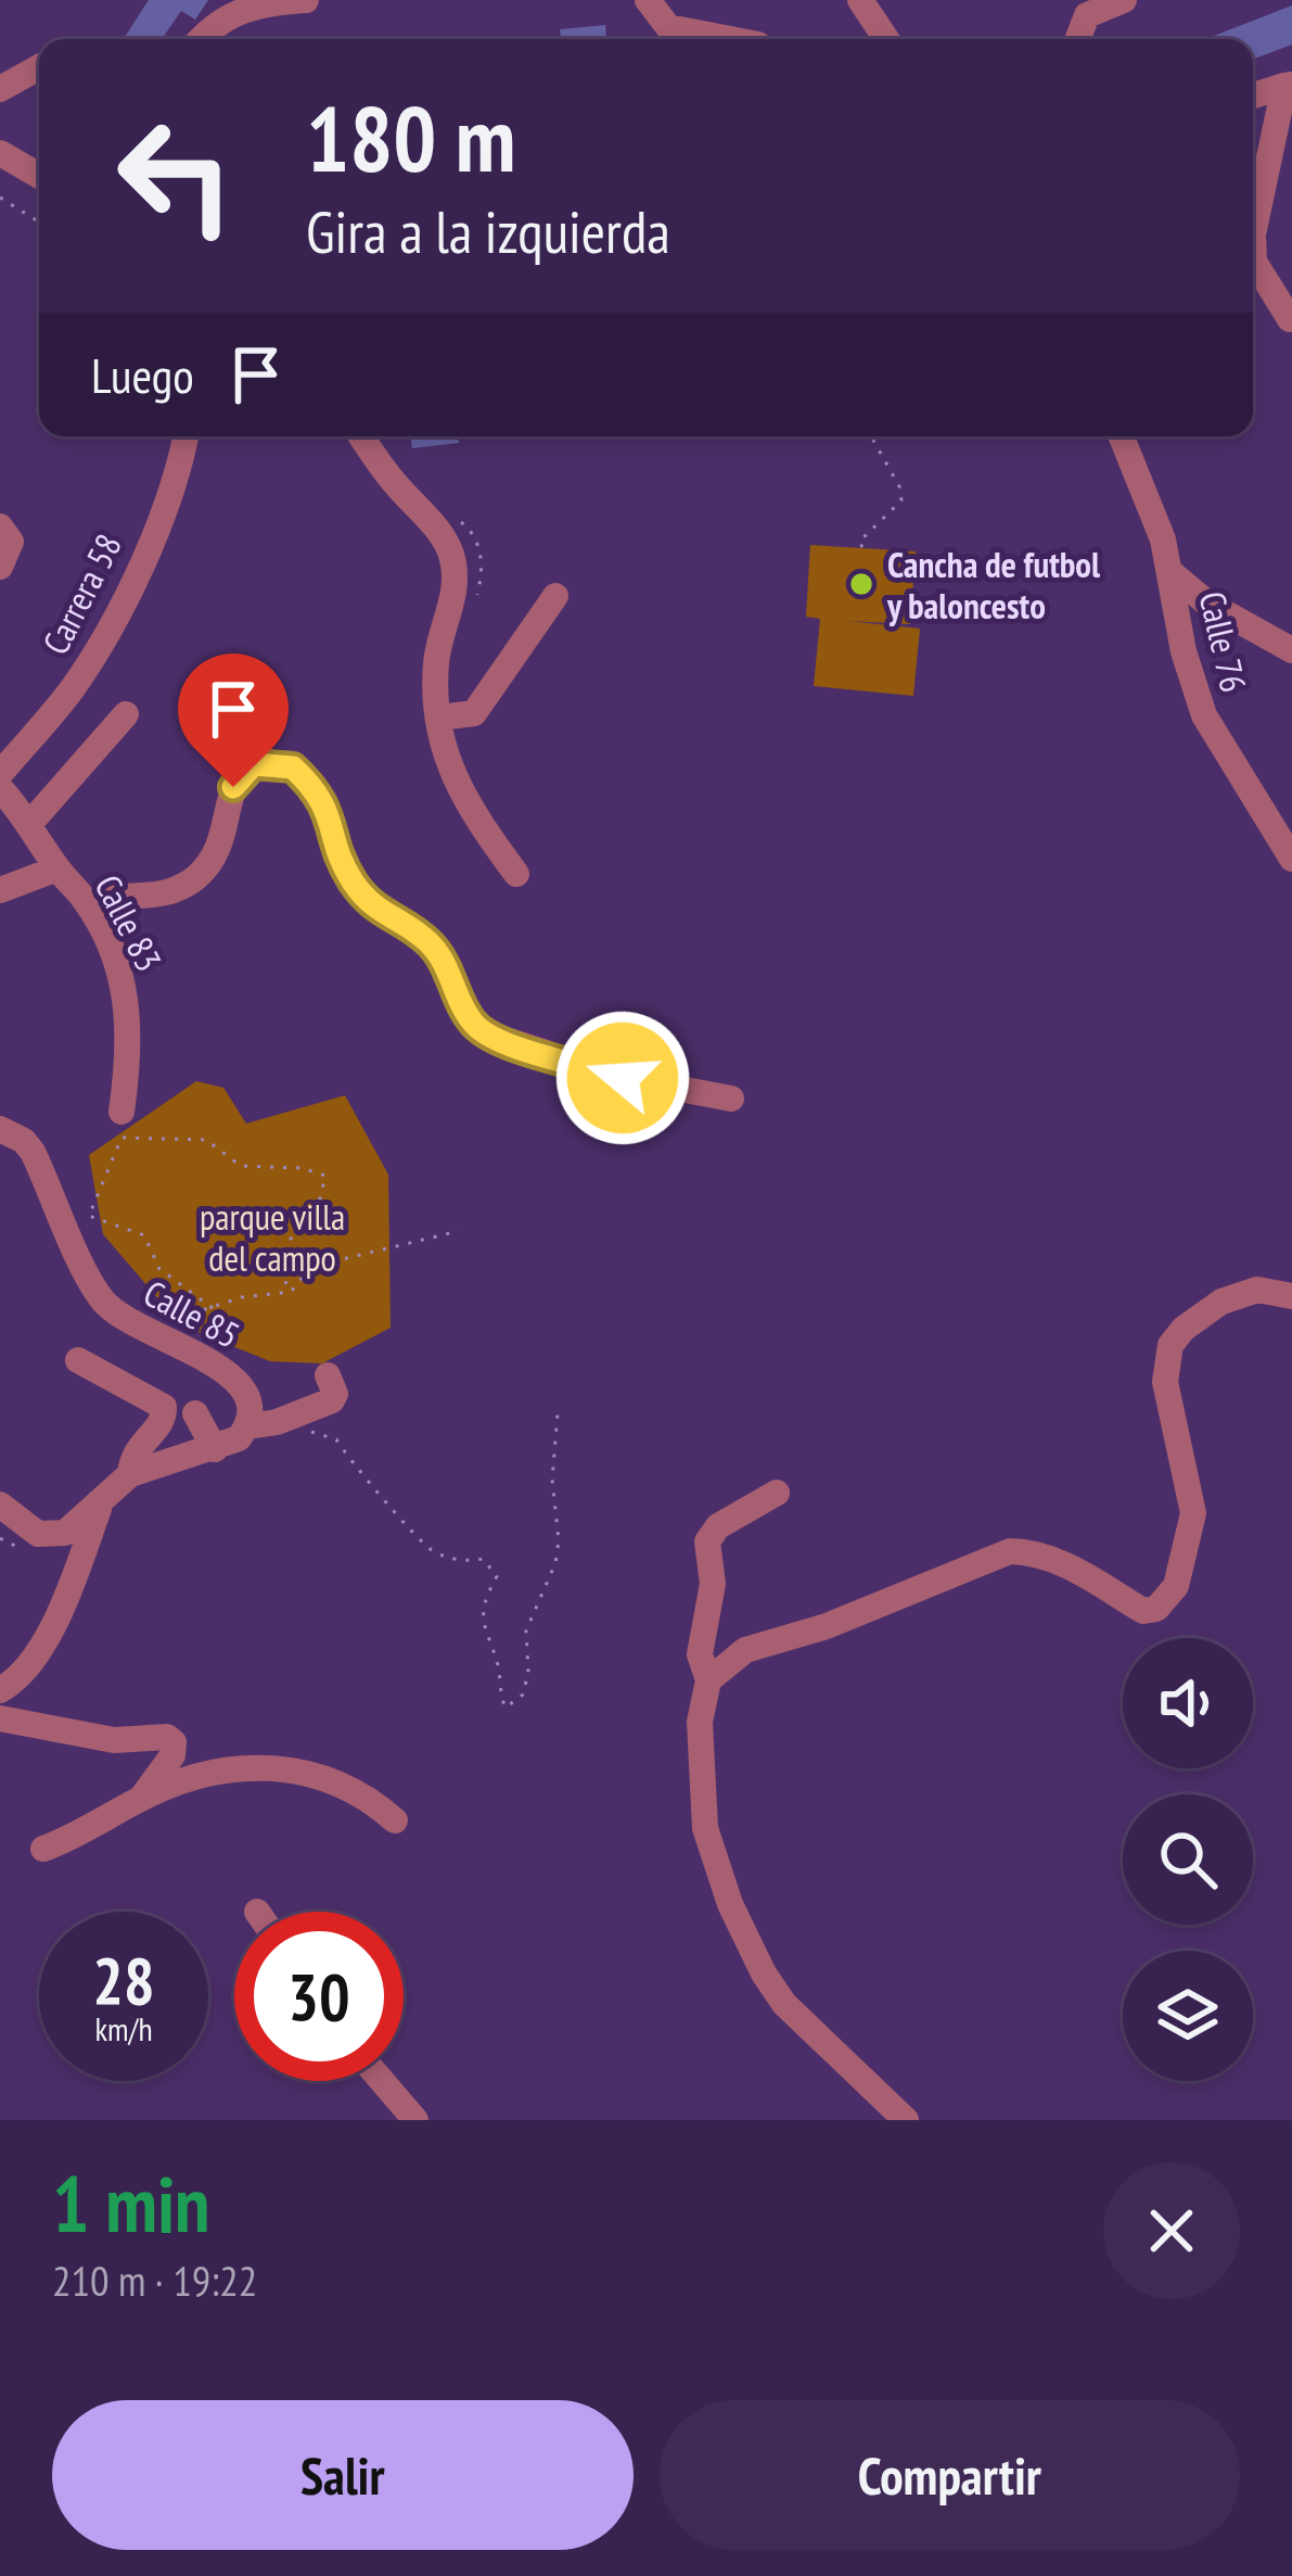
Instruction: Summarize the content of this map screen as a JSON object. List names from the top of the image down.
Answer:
{
  "streets": {
    "street": [
      "Carrera 58",
      "Calle 76",
      "Calle 83",
      "Calle 85"
    ]
  },
  "parks": ["parque villa del campo"],
  "places": ["Cancha de futbol y baloncesto"],
  "page": {
    "turn": ["180 m", "Gira a la izquierda"],
    "then": "Luego",
    "speed": "28 km/h",
    "limit": "30",
    "heading": ["1 min", "210 m · 19:22"],
    "buttons": ["Salir", "Compartir"]
  }
}
